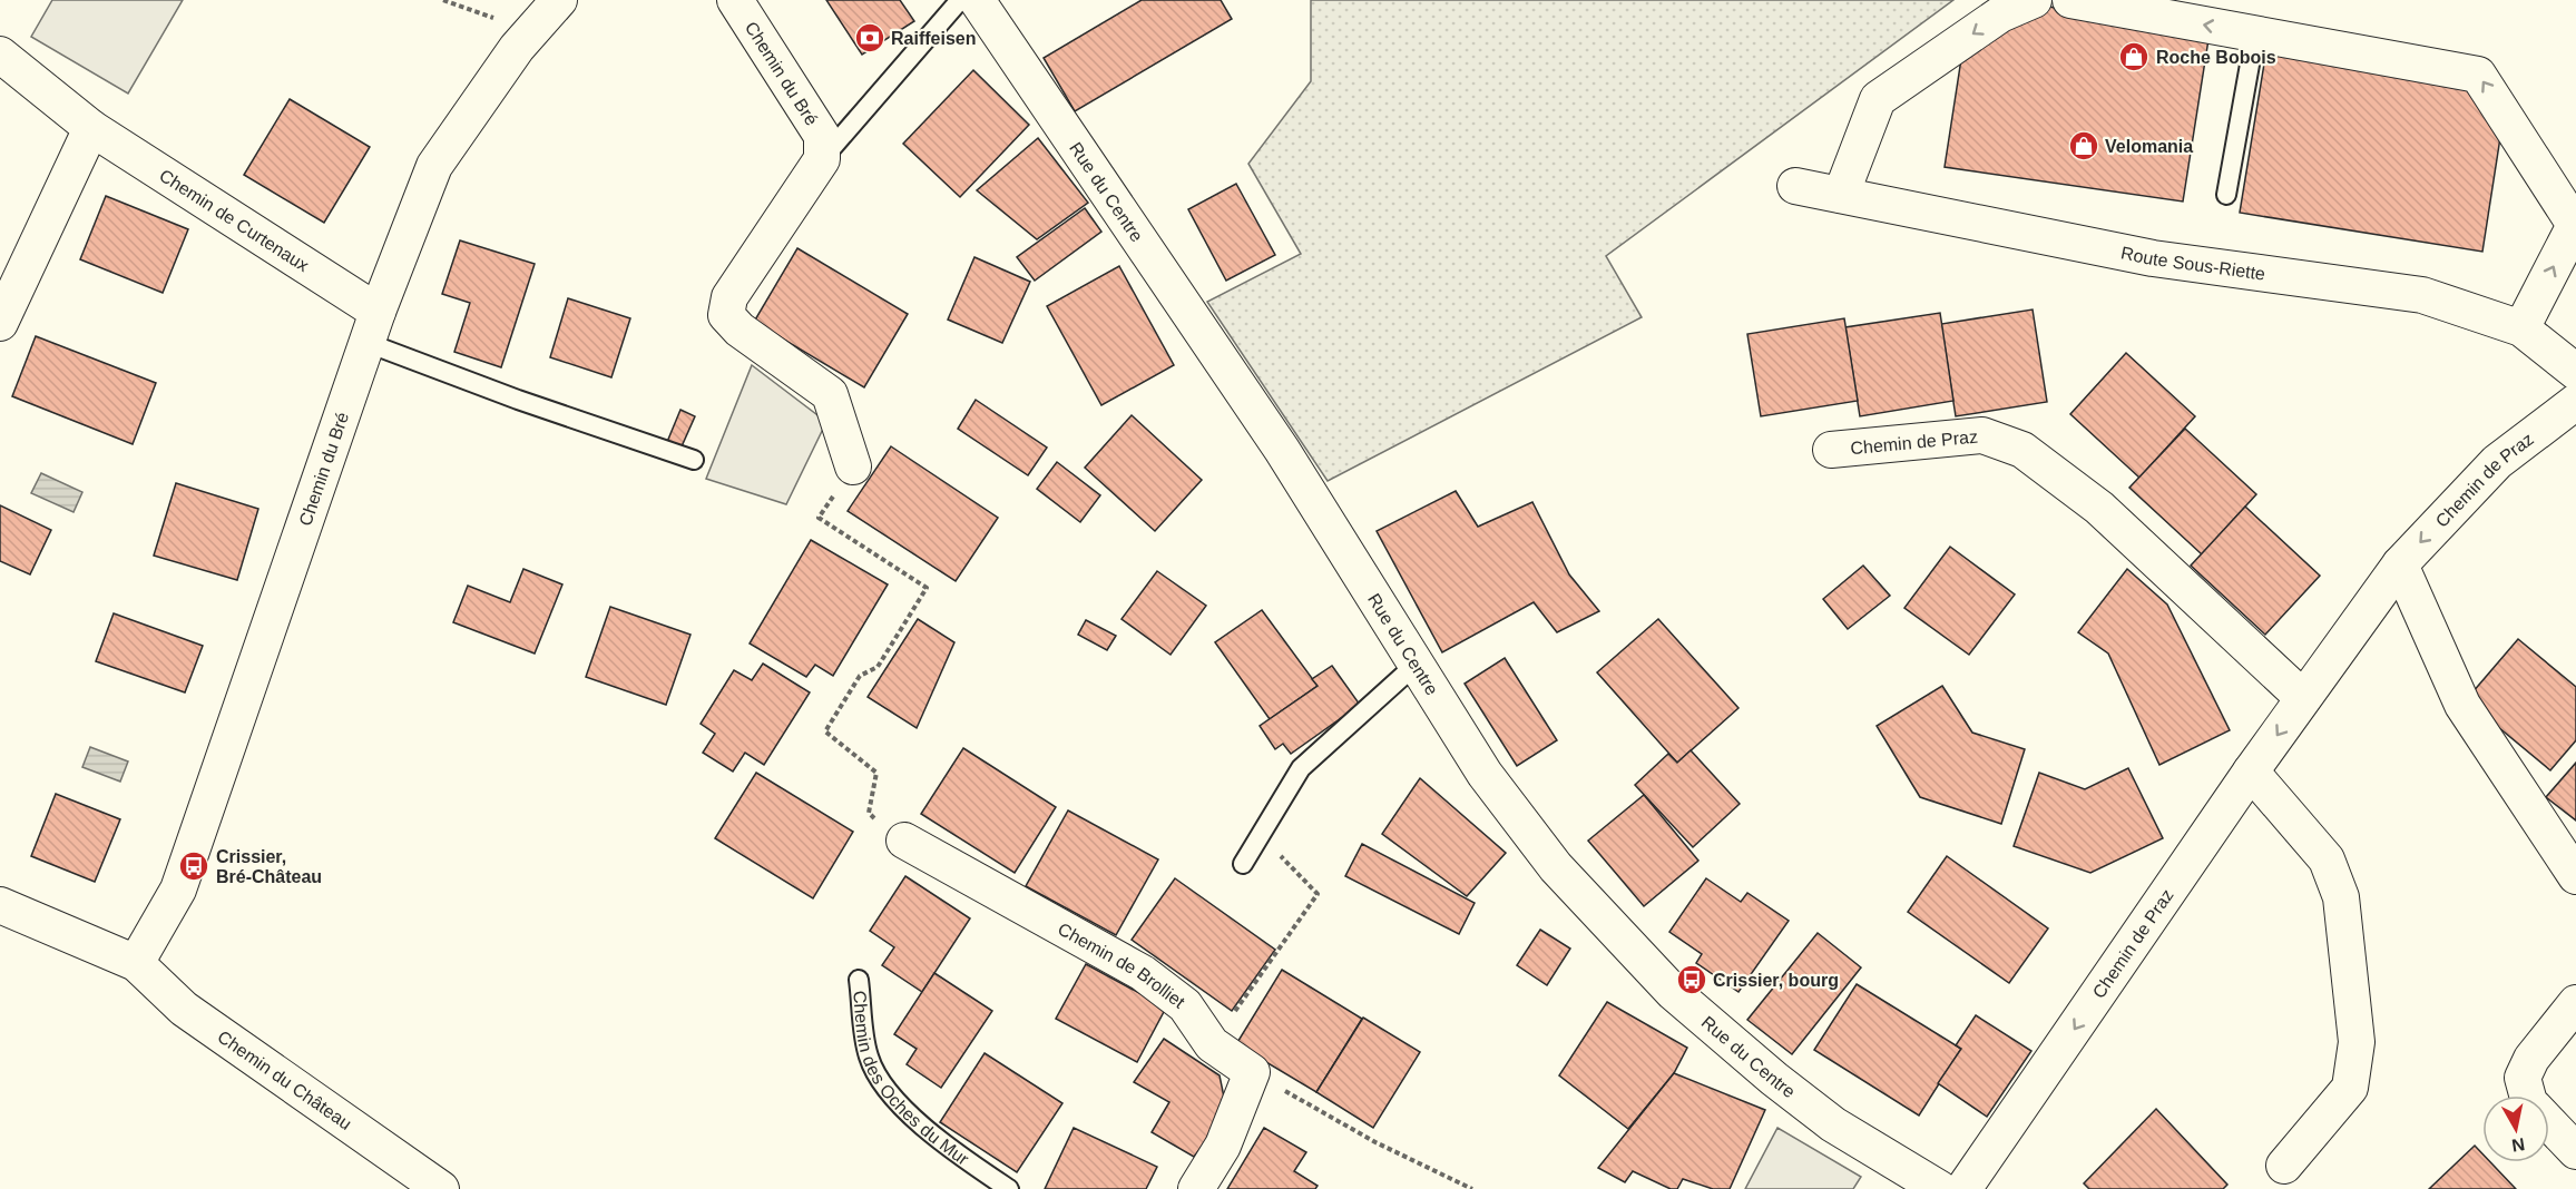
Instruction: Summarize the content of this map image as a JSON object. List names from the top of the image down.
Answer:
{
  "streets": {
    "street": [
      "Chemin du Bré",
      "Rue du Centre",
      "Chemin de Curtenaux",
      "Route Sous-Riette",
      "Chemin de Praz",
      "Chemin de Brolliet",
      "Chemin du Château"
    ],
    "lane": ["Chemin des Oches du Mur"]
  },
  "crossings": [
    ["Chemin du Bré", "Chemin de Curtenaux"],
    ["Chemin du Bré", "Chemin du Château"]
  ],
  "one_way": ["Chemin de Praz"],
  "places": {
    "bank": ["Raiffeisen"],
    "shop": ["Roche Bobois", "Velomania"],
    "bus stop": ["Crissier, Bré-Château", "Crissier, bourg"]
  },
  "north": "bottom"
}
